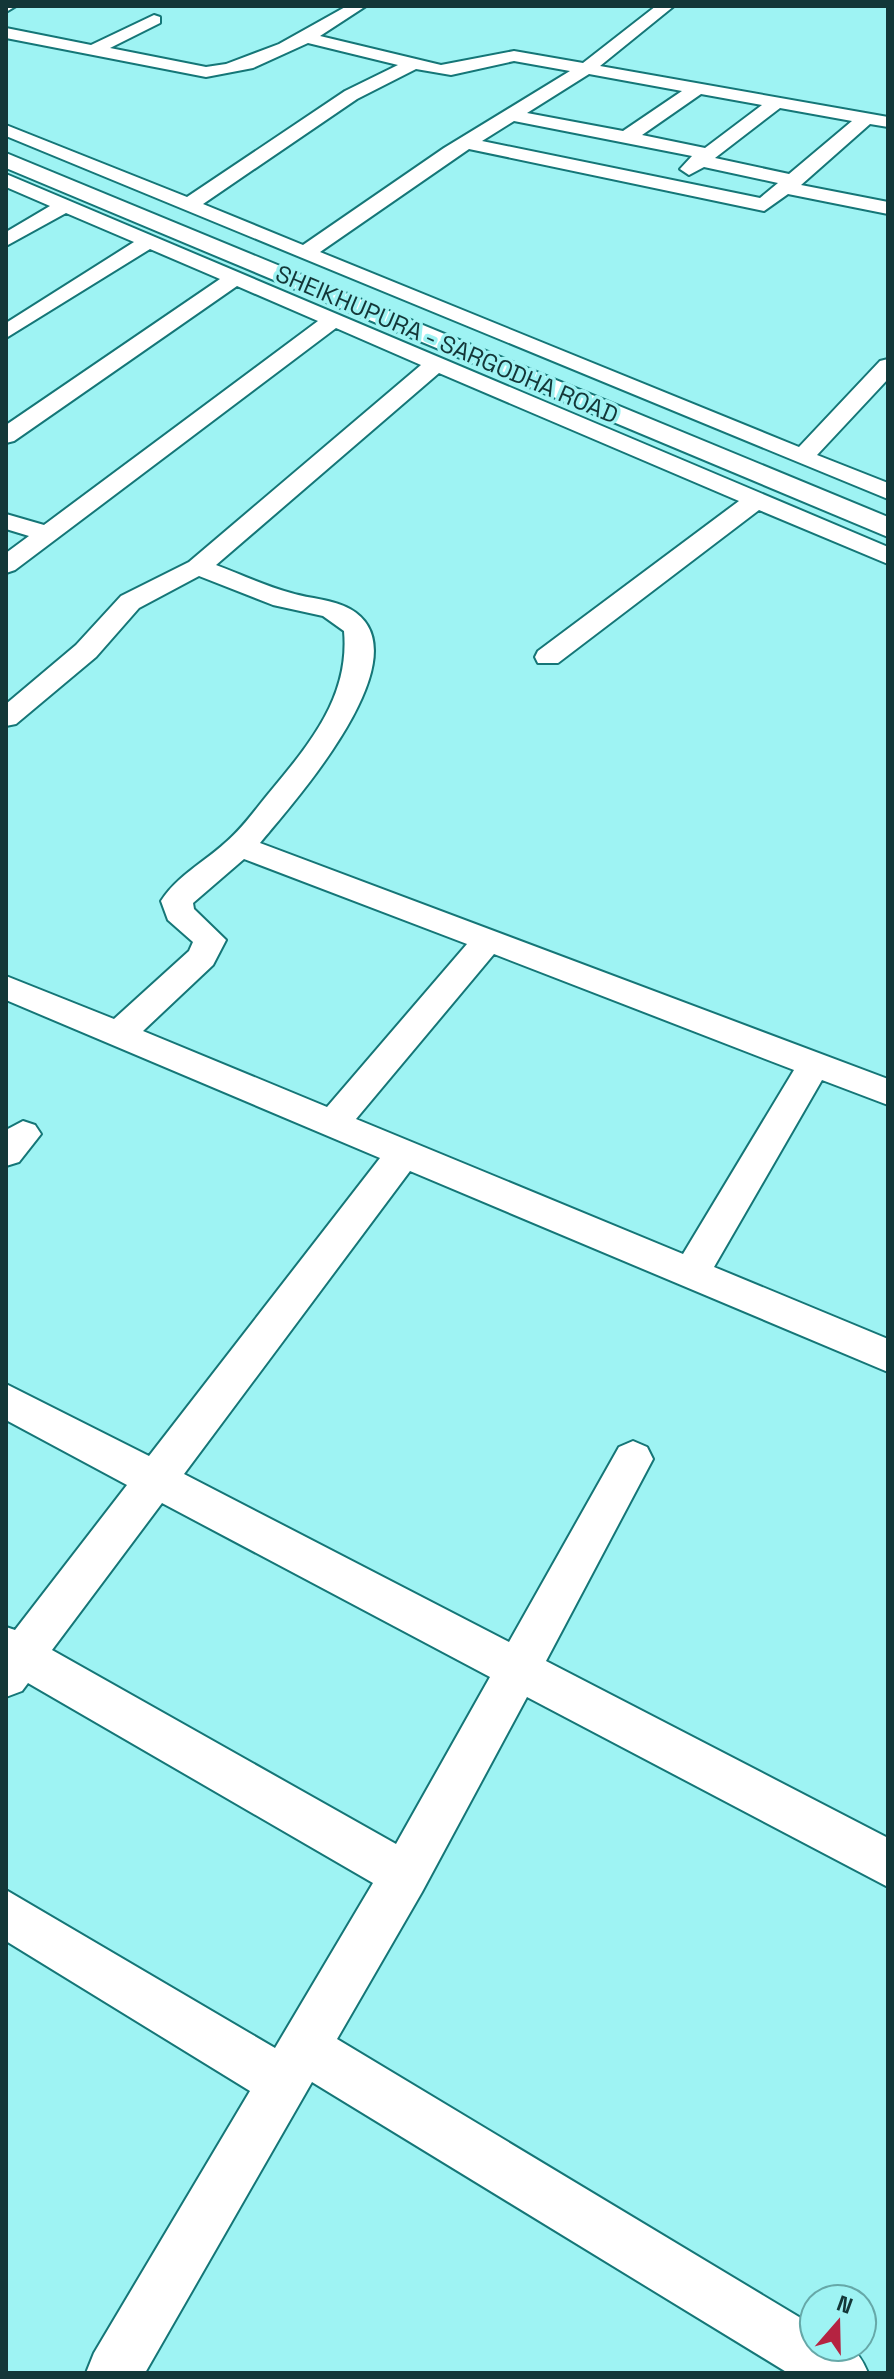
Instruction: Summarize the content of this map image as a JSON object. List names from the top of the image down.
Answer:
{
  "streets": {
    "highway": ["SHEIKHUPURA - SARGODHA ROAD"]
  },
  "north": "top"
}
